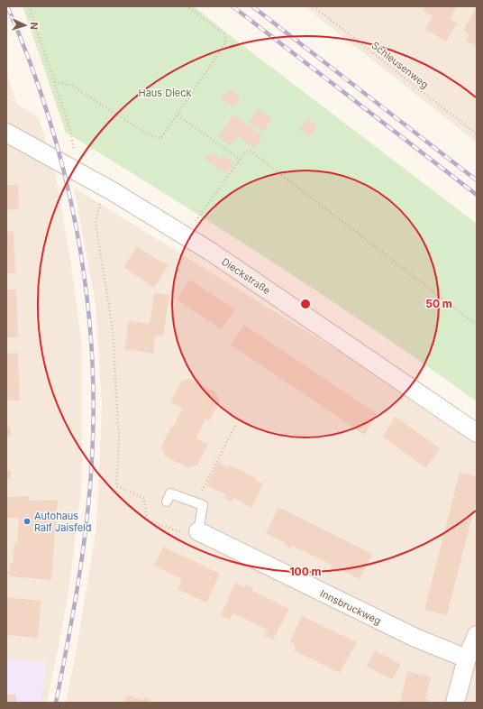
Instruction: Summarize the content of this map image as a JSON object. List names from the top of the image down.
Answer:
{
  "streets": {
    "street": ["Dieckstraße", "Innsbruckweg"],
    "path": ["Schleusenweg"]
  },
  "parks": ["Haus Dieck"],
  "places": ["Autohaus Ralf Jaisfeld"],
  "north": "right",
  "rings": ["50 m", "100 m"]
}
